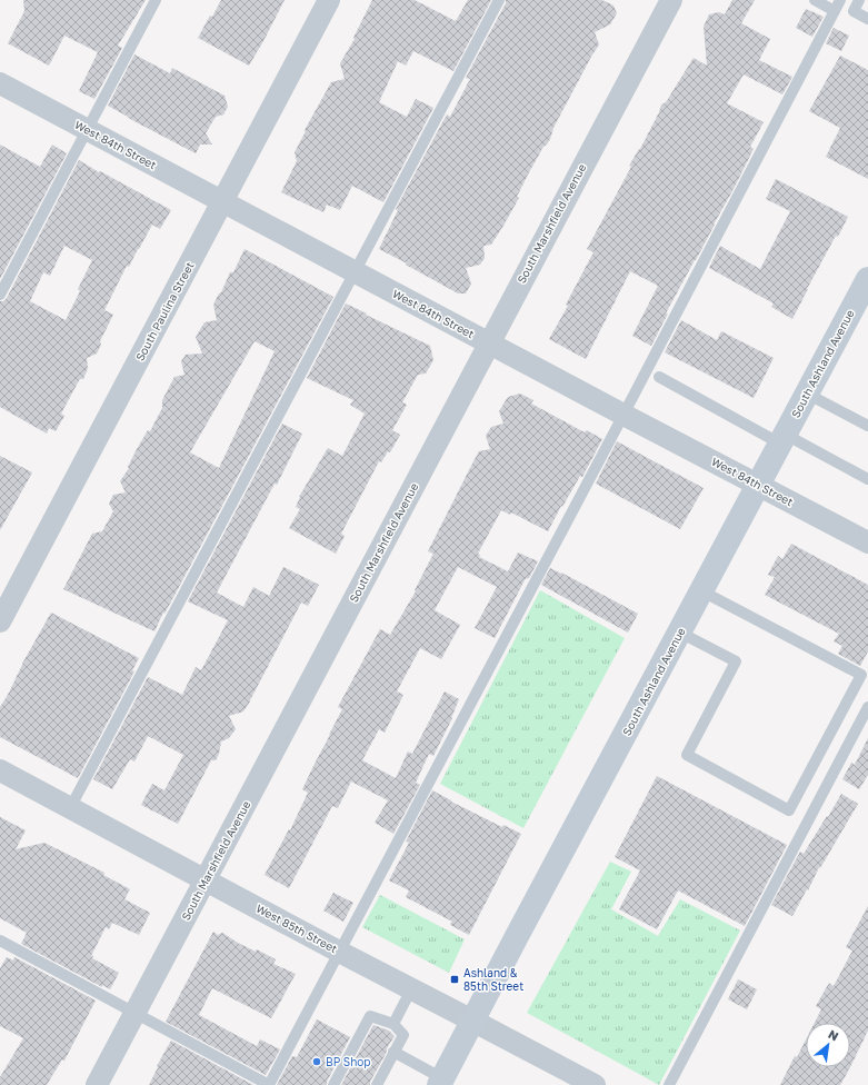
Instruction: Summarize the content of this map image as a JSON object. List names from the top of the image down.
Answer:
{
  "streets": {
    "main road": ["South Ashland Avenue"],
    "street": [
      "West 84th Street",
      "South Marshfield Avenue",
      "South Paulina Street",
      "West 85th Street"
    ]
  },
  "crossings": [
    ["West 84th Street", "South Marshfield Avenue"],
    ["West 84th Street", "South Paulina Street"],
    ["West 84th Street", "South Ashland Avenue"],
    ["South Marshfield Avenue", "West 85th Street"],
    ["South Ashland Avenue", "West 85th Street"]
  ],
  "places": {
    "transit": ["Ashland & 85th Street"],
    "other": ["BP Shop"]
  },
  "north": "top right"
}
